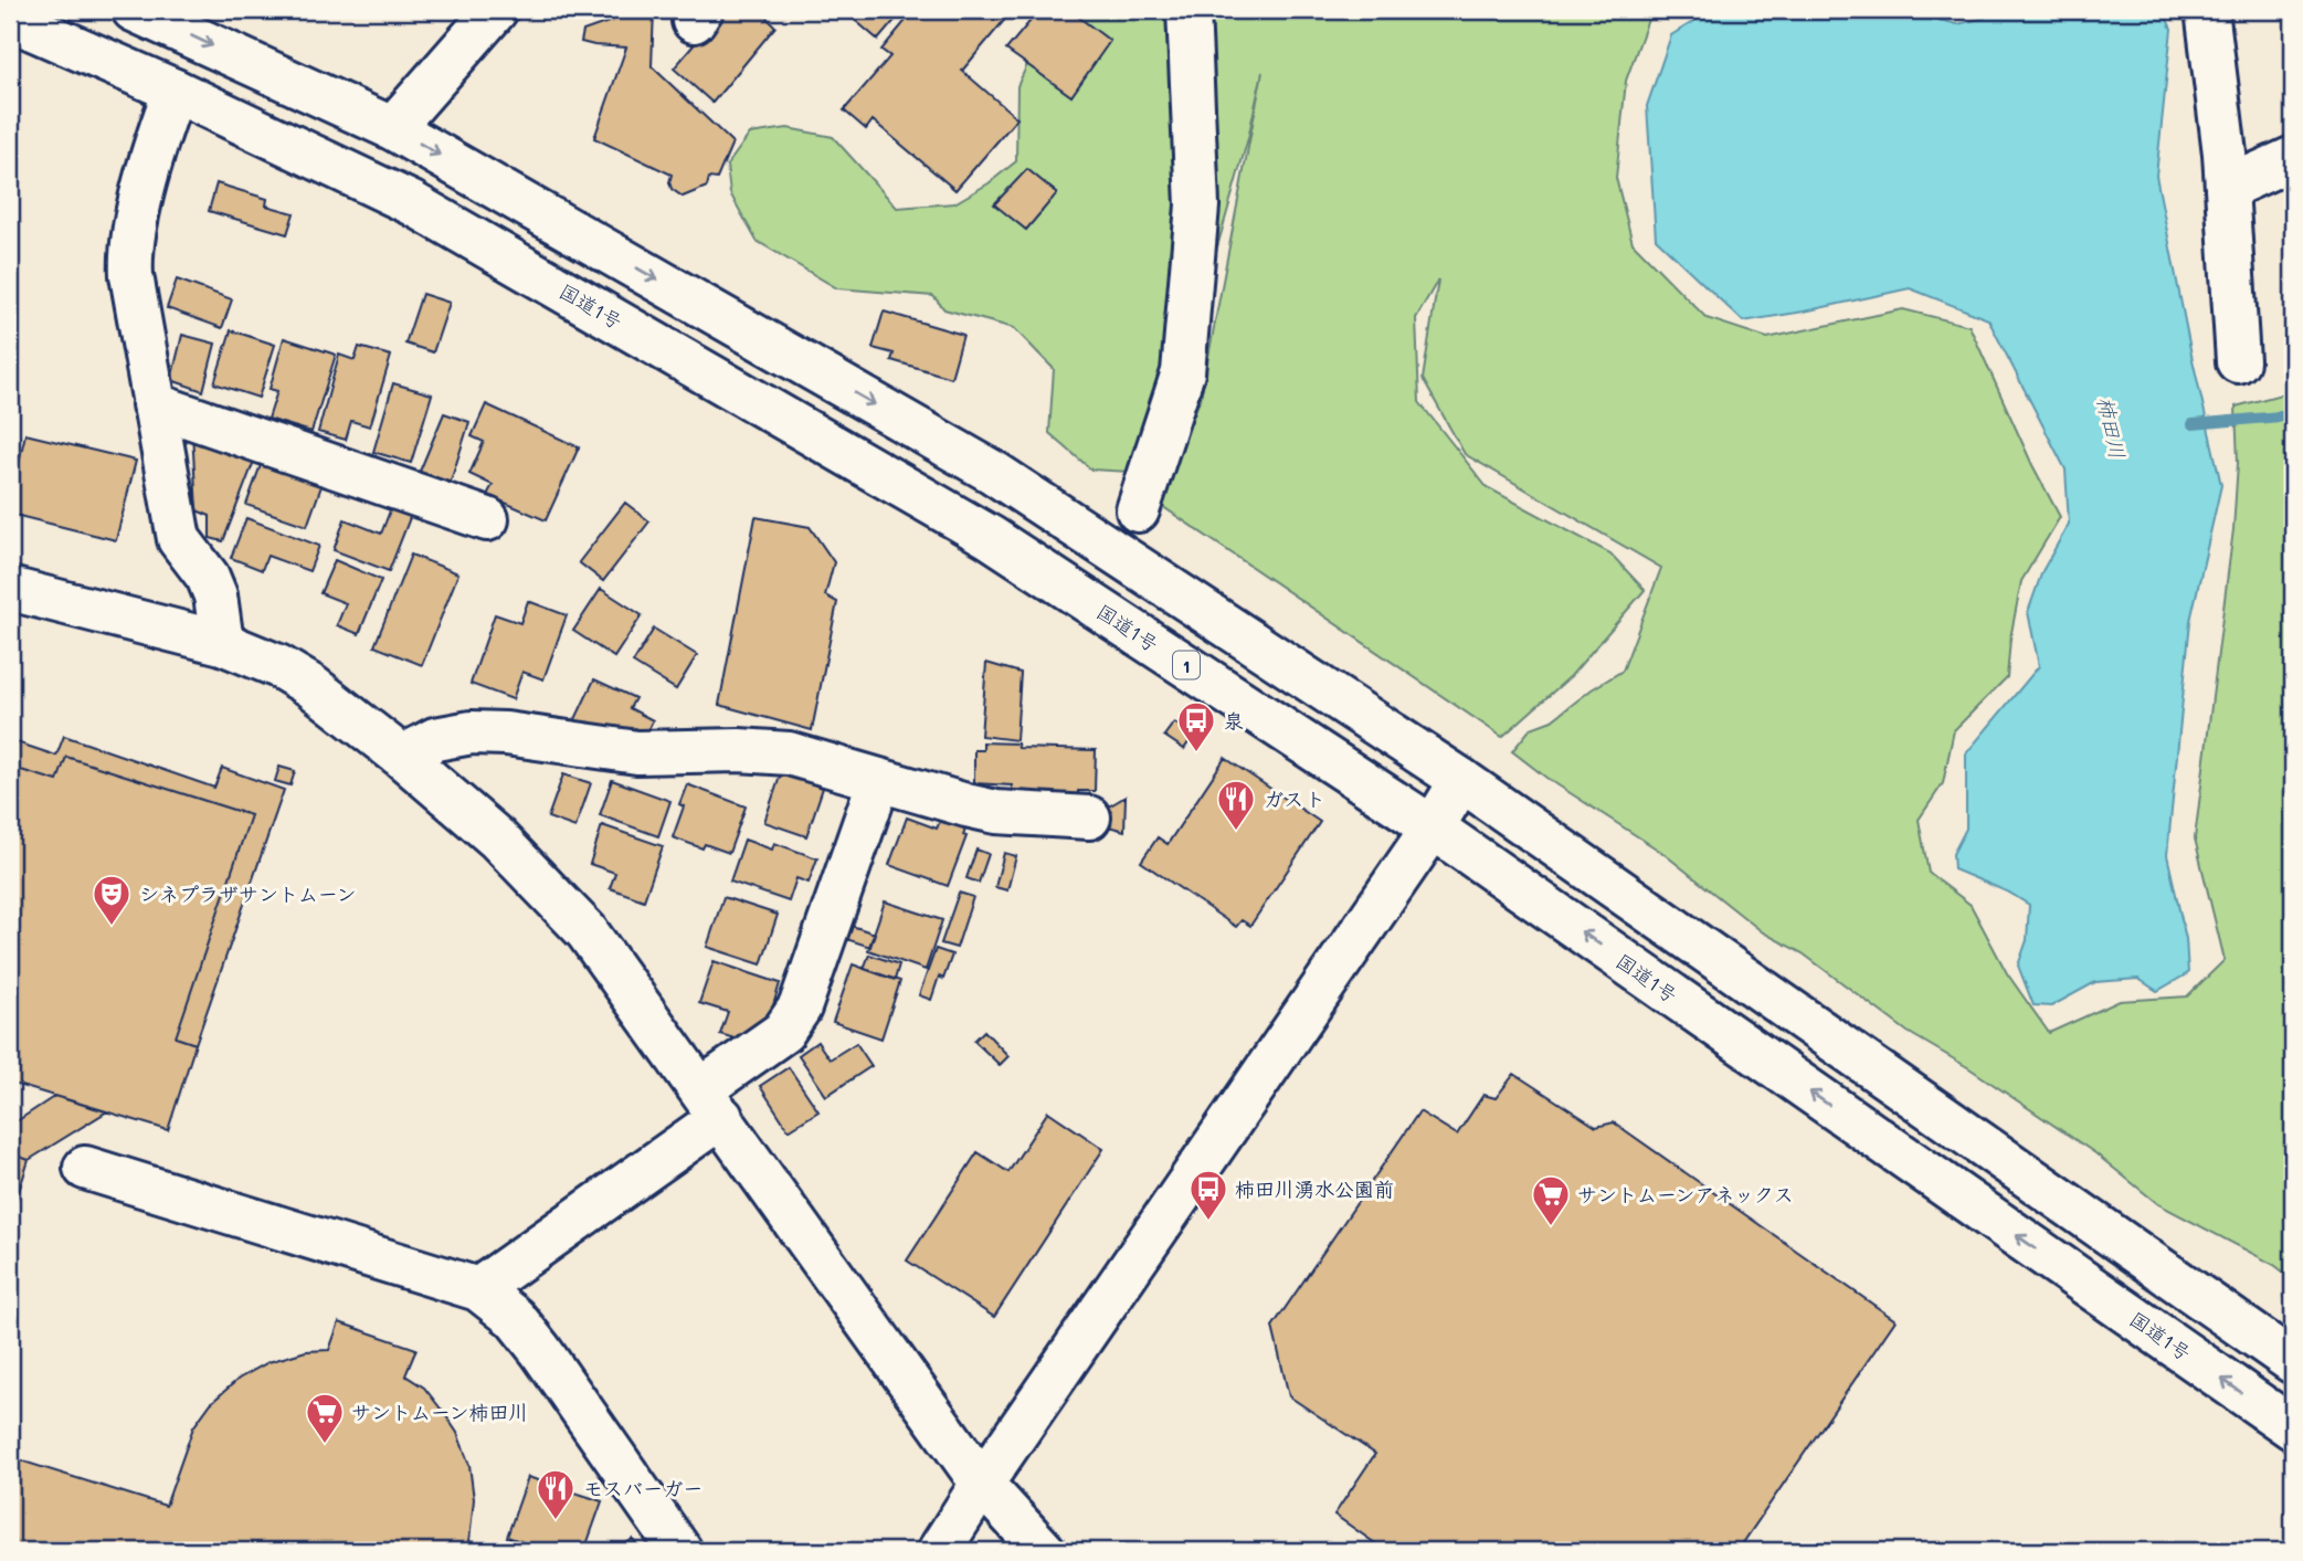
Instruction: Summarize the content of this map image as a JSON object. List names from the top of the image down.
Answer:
{
  "streets": {
    "main road": ["国道1号", "1"]
  },
  "water": ["柿田川"],
  "places": {
    "bus stop": ["泉", "柿田川湧水公園前"],
    "restaurant": ["ガスト", "モスバーガー"],
    "theatre": ["シネプラザサントムーン"],
    "supermarket": ["サントムーンアネックス", "サントムーン柿田川"]
  }
}
